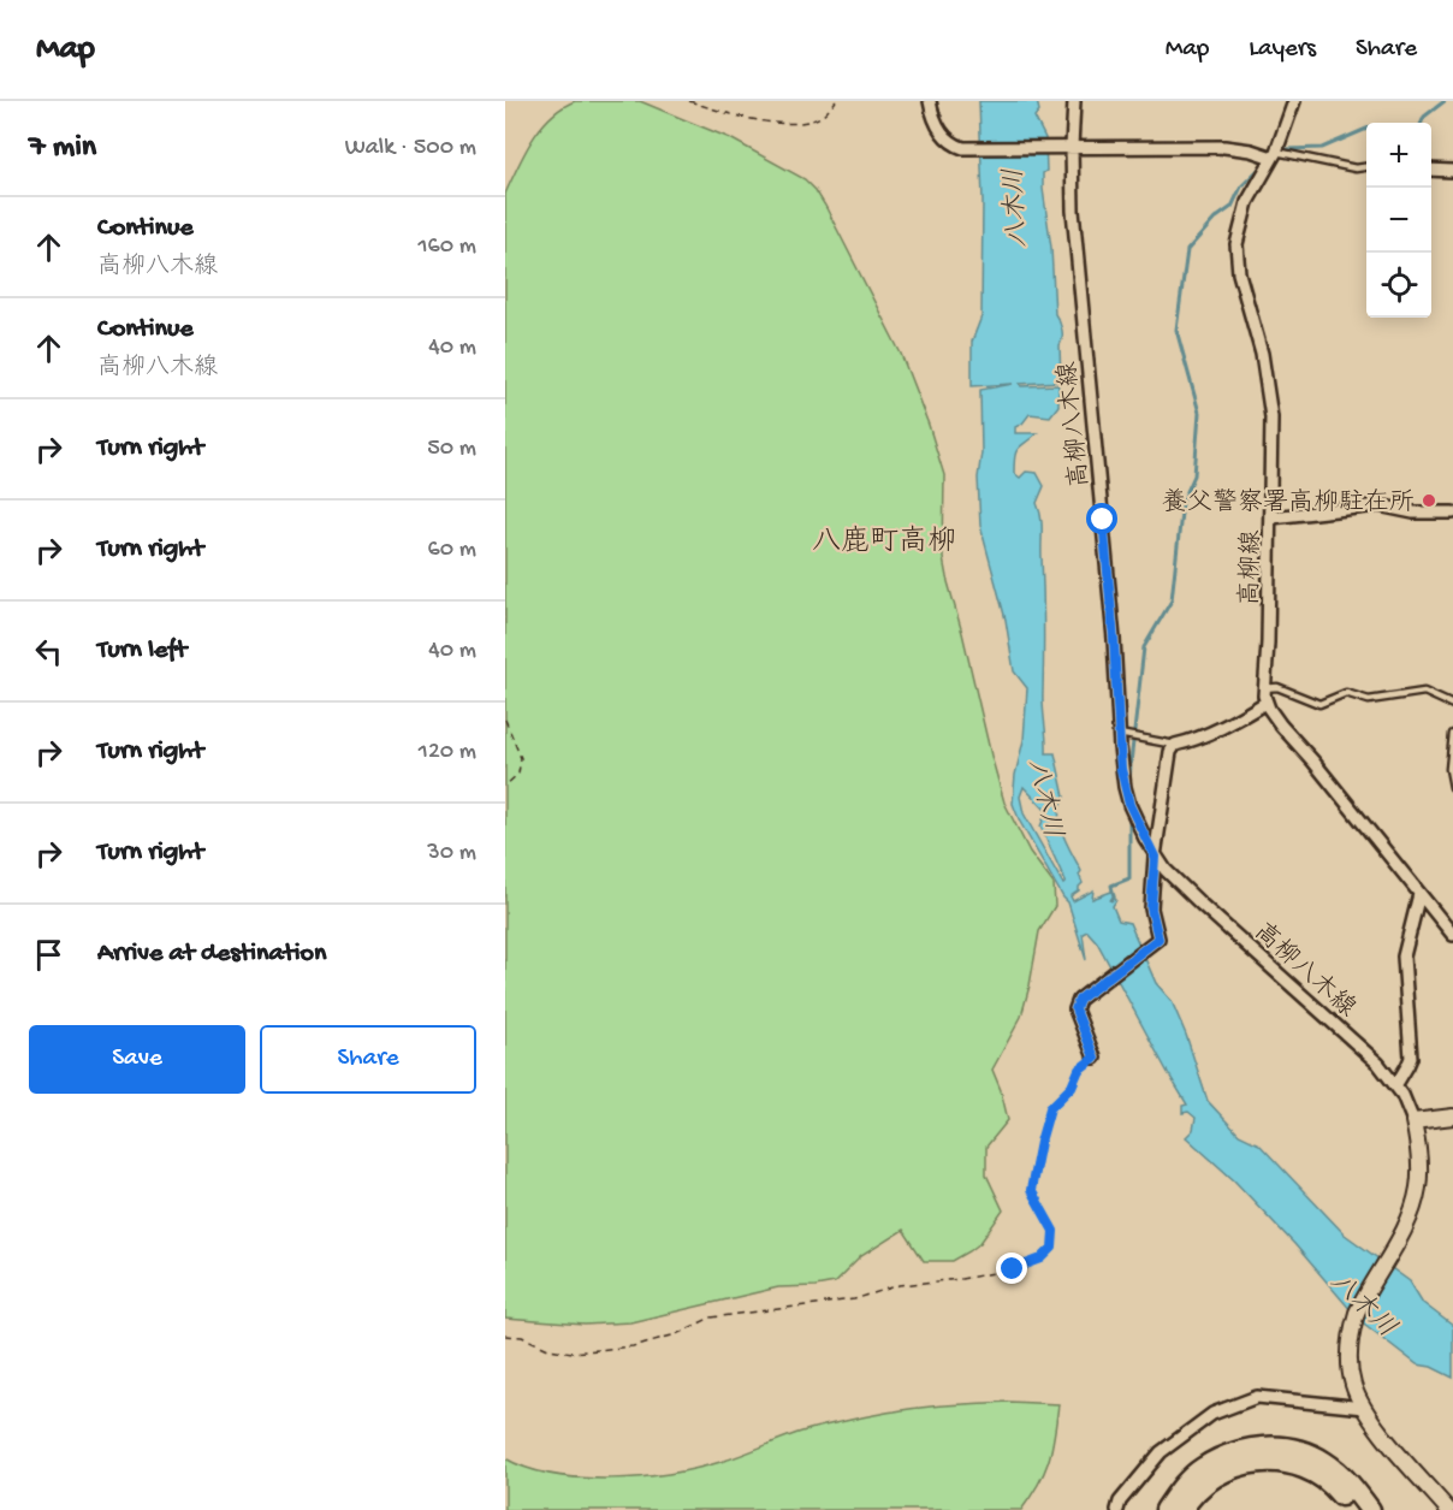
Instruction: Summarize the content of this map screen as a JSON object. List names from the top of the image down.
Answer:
{
  "streets": {
    "street": ["高柳八木線", "高柳線"]
  },
  "districts": ["八鹿町高柳"],
  "water": ["八木川"],
  "places": ["養父警察署高柳駐在所"],
  "page": {
    "header": "Map",
    "nav": ["Map", "Layers", "Share"],
    "heading": ["7 min", "Walk · 500 m"],
    "map_buttons": ["+", "−"],
    "list": [
      ["Continue", "高柳八木線", "160 m"],
      ["Continue", "高柳八木線", "40 m"],
      ["Turn right", "50 m"],
      ["Turn right", "60 m"],
      ["Turn left", "40 m"],
      ["Turn right", "120 m"],
      ["Turn right", "30 m"],
      "Arrive at destination"
    ],
    "buttons": ["Save", "Share"]
  }
}
